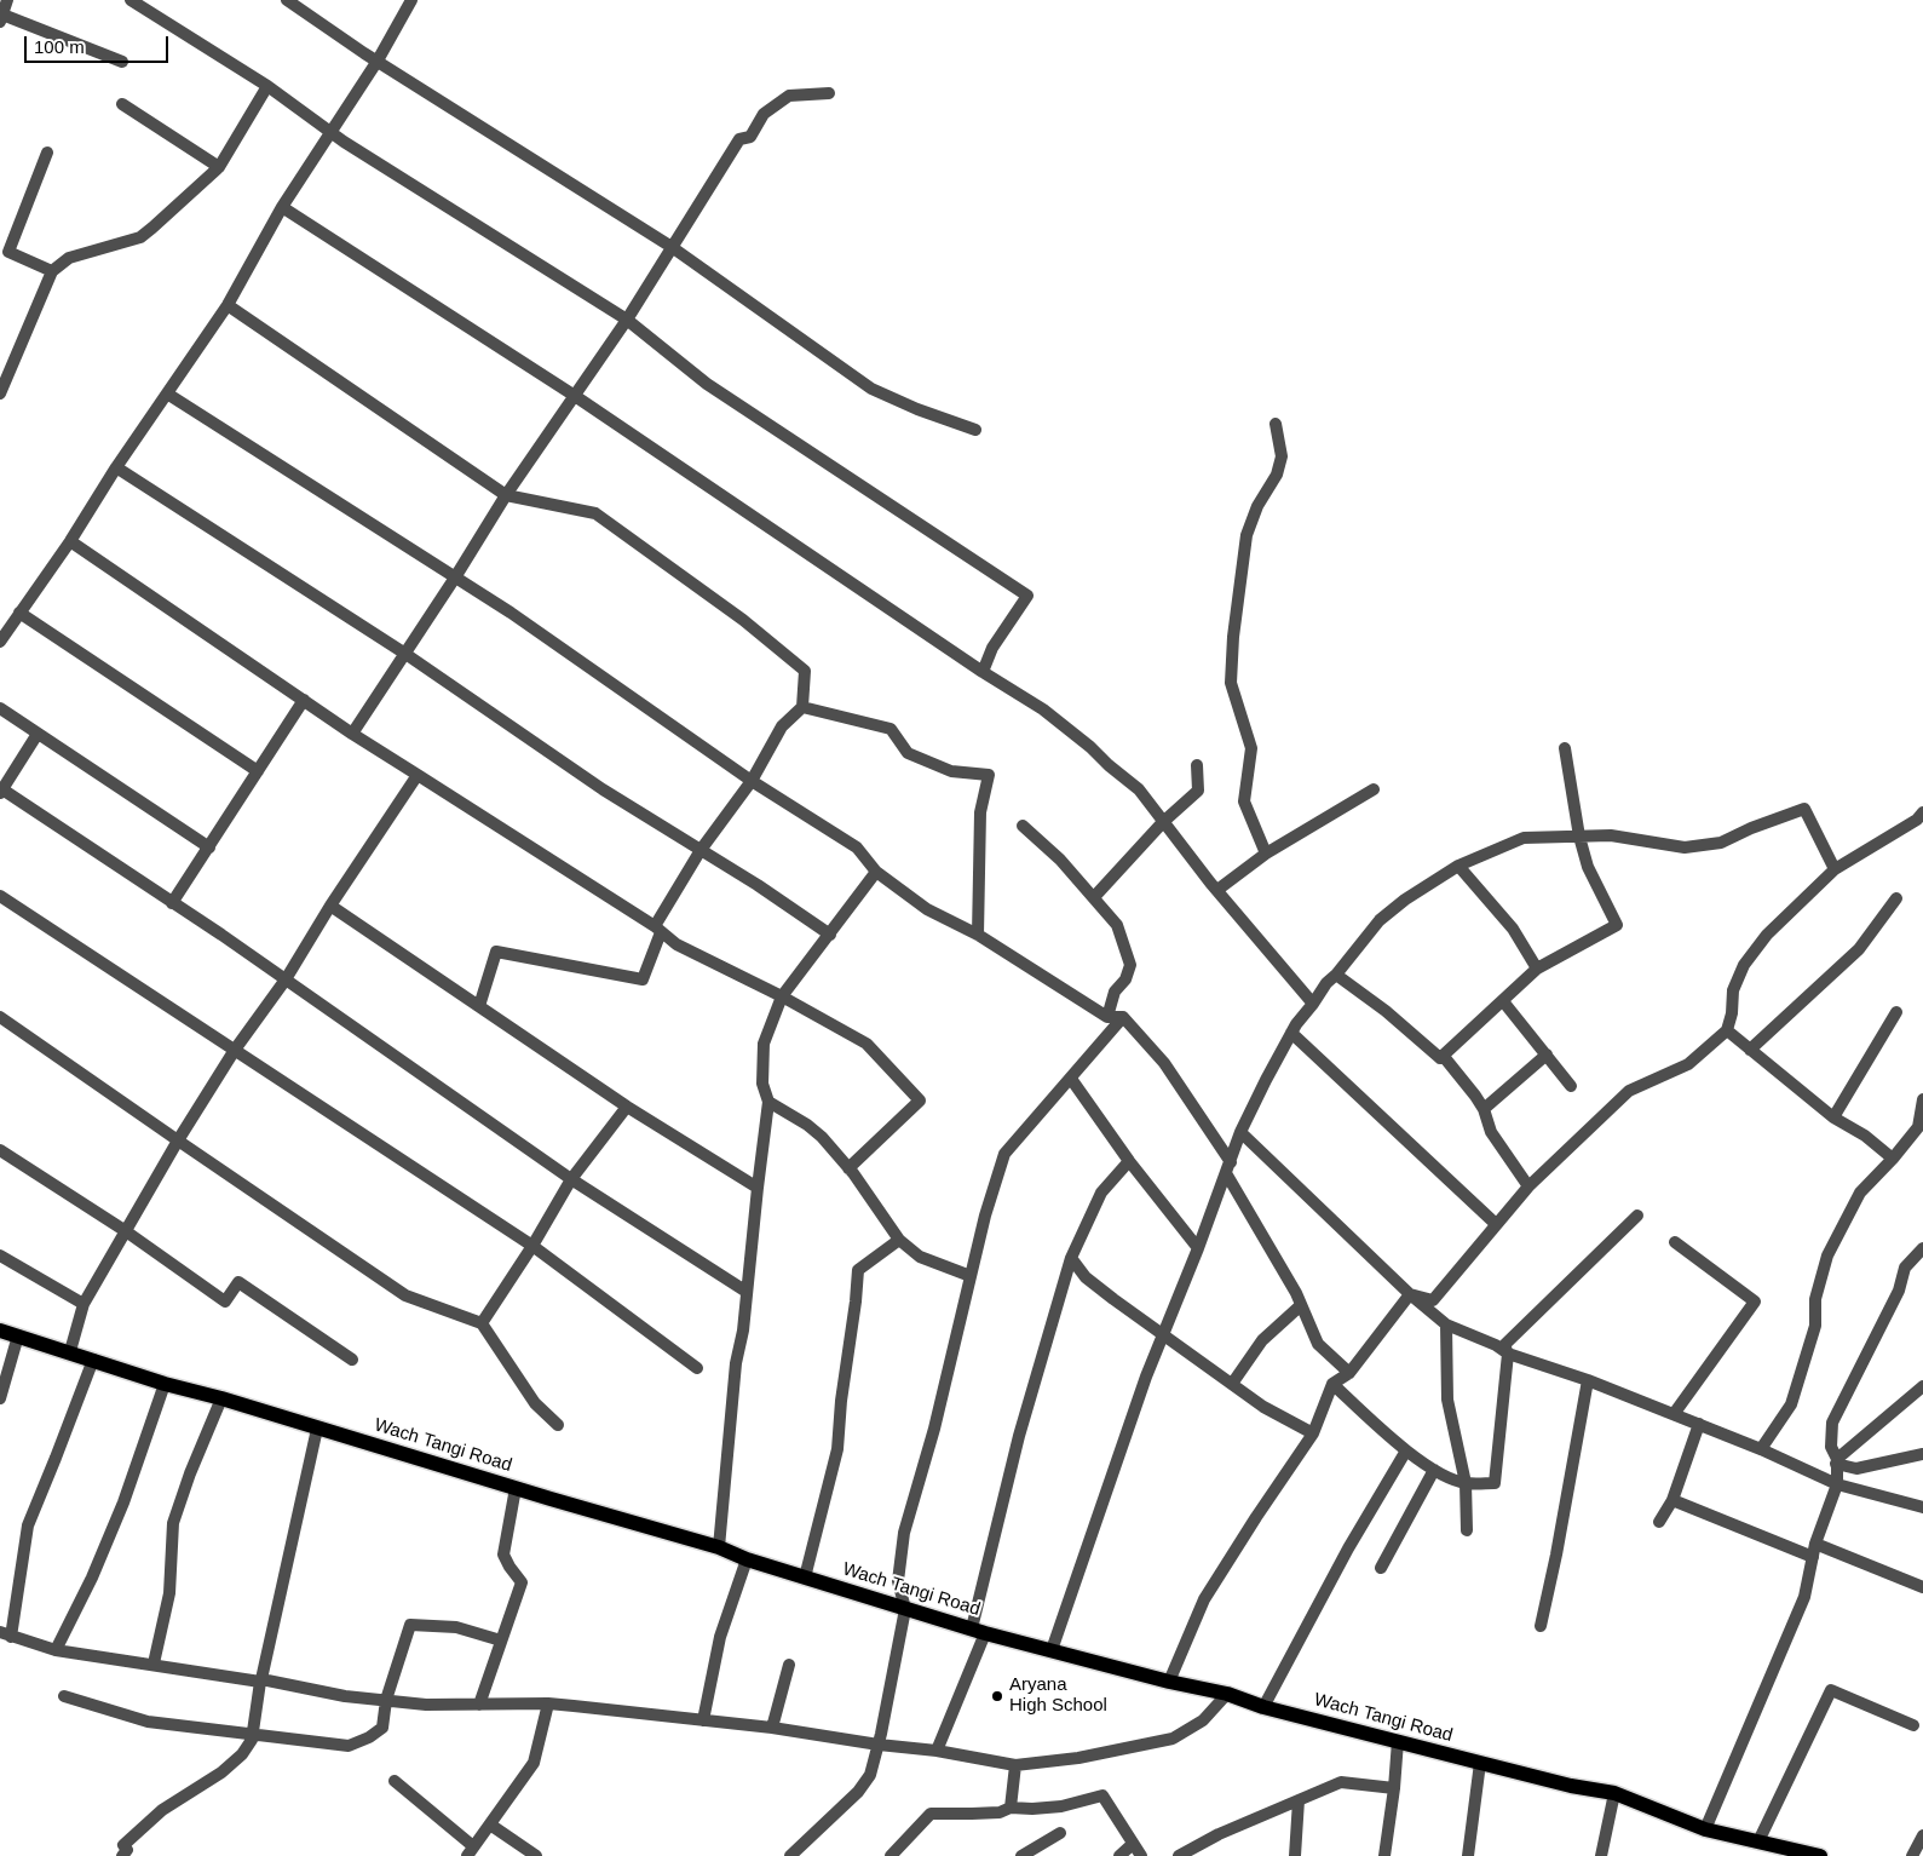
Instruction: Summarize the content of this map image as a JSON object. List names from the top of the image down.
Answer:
{
  "streets": {
    "main road": ["Wach Tangi Road"]
  },
  "places": ["Aryana High School"],
  "scale_bar": "100 m"
}
